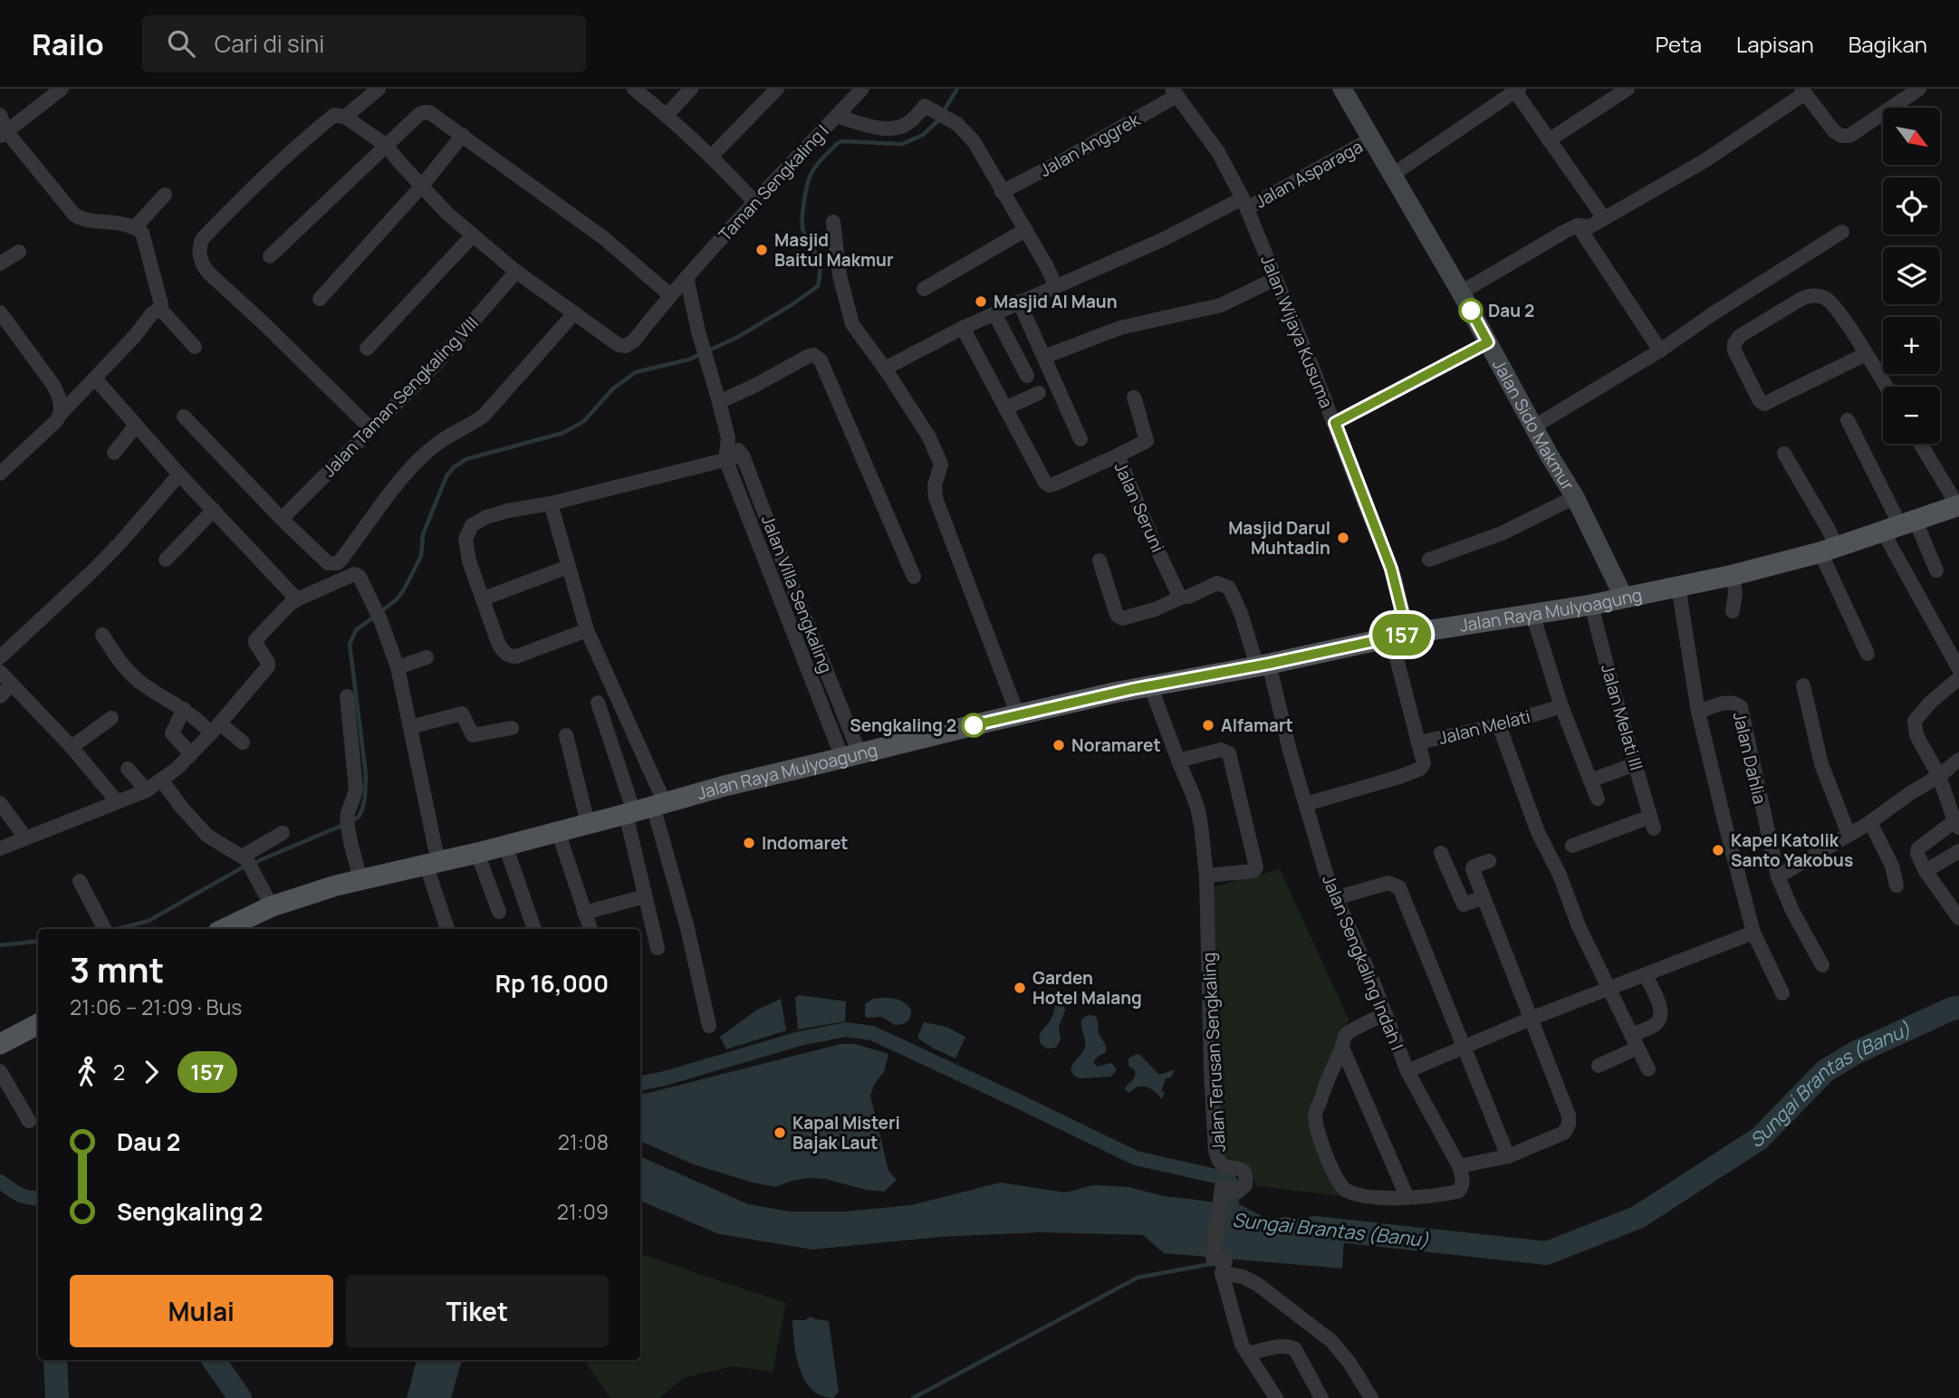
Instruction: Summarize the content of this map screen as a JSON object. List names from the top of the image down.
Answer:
{
  "streets": {
    "main road": ["Jalan Sido Makmur", "Jalan Raya Mulyoagung"],
    "street": [
      "Jalan Anggrek",
      "Jalan Asparaga",
      "Taman Sengkaling I",
      "Jalan Wijaya Kusuma",
      "Jalan Taman Sengkaling VIII",
      "Jalan Seruni",
      "Jalan Villa Sengkaling",
      "Jalan Melati III",
      "Jalan Melati",
      "Jalan Dahlia",
      "Jalan Sengkaling Indah I",
      "Jalan Terusan Sengkaling"
    ]
  },
  "crossings": [
    ["Jalan Anggrek", "Jalan Wijaya Kusuma"],
    ["Jalan Asparaga", "Jalan Wijaya Kusuma"],
    ["Jalan Asparaga", "Jalan Sido Makmur"],
    ["Taman Sengkaling I", "Jalan Villa Sengkaling"],
    ["Jalan Wijaya Kusuma", "Jalan Raya Mulyoagung"],
    ["Jalan Wijaya Kusuma", "Jalan Melati"],
    ["Jalan Sido Makmur", "Jalan Raya Mulyoagung"],
    ["Jalan Villa Sengkaling", "Jalan Raya Mulyoagung"],
    ["Jalan Raya Mulyoagung", "Jalan Melati III"],
    ["Jalan Raya Mulyoagung", "Jalan Melati"],
    ["Jalan Raya Mulyoagung", "Jalan Sengkaling Indah I"],
    ["Jalan Raya Mulyoagung", "Jalan Terusan Sengkaling"]
  ],
  "water": ["Sungai Brantas (Banu)"],
  "places": [
    "Masjid Baitul Makmur",
    "Masjid Al Maun",
    "Dau 2",
    "Masjid Darul Muhtadin",
    "Sengkaling 2",
    "Alfamart",
    "Noramaret",
    "Indomaret",
    "Kapel Katolik Santo Yakobus",
    "Garden Hotel Malang",
    "Kapal Misteri Bajak Laut"
  ],
  "lines": ["bus line 157"],
  "north": "bottom right",
  "page": {
    "header": "Railo",
    "search": "Cari di sini",
    "nav": ["Peta", "Lapisan", "Bagikan"],
    "on_map": "157",
    "map_buttons": ["+", "−"],
    "heading": ["3 mnt", "21:06 – 21:09 · Bus", "Rp 16,000"],
    "legs": ["2", "157"],
    "list": [
      {
        "name": "Dau 2",
        "value": "21:08"
      },
      {
        "name": "Sengkaling 2",
        "value": "21:09"
      }
    ],
    "buttons": ["Mulai", "Tiket"]
  }
}
